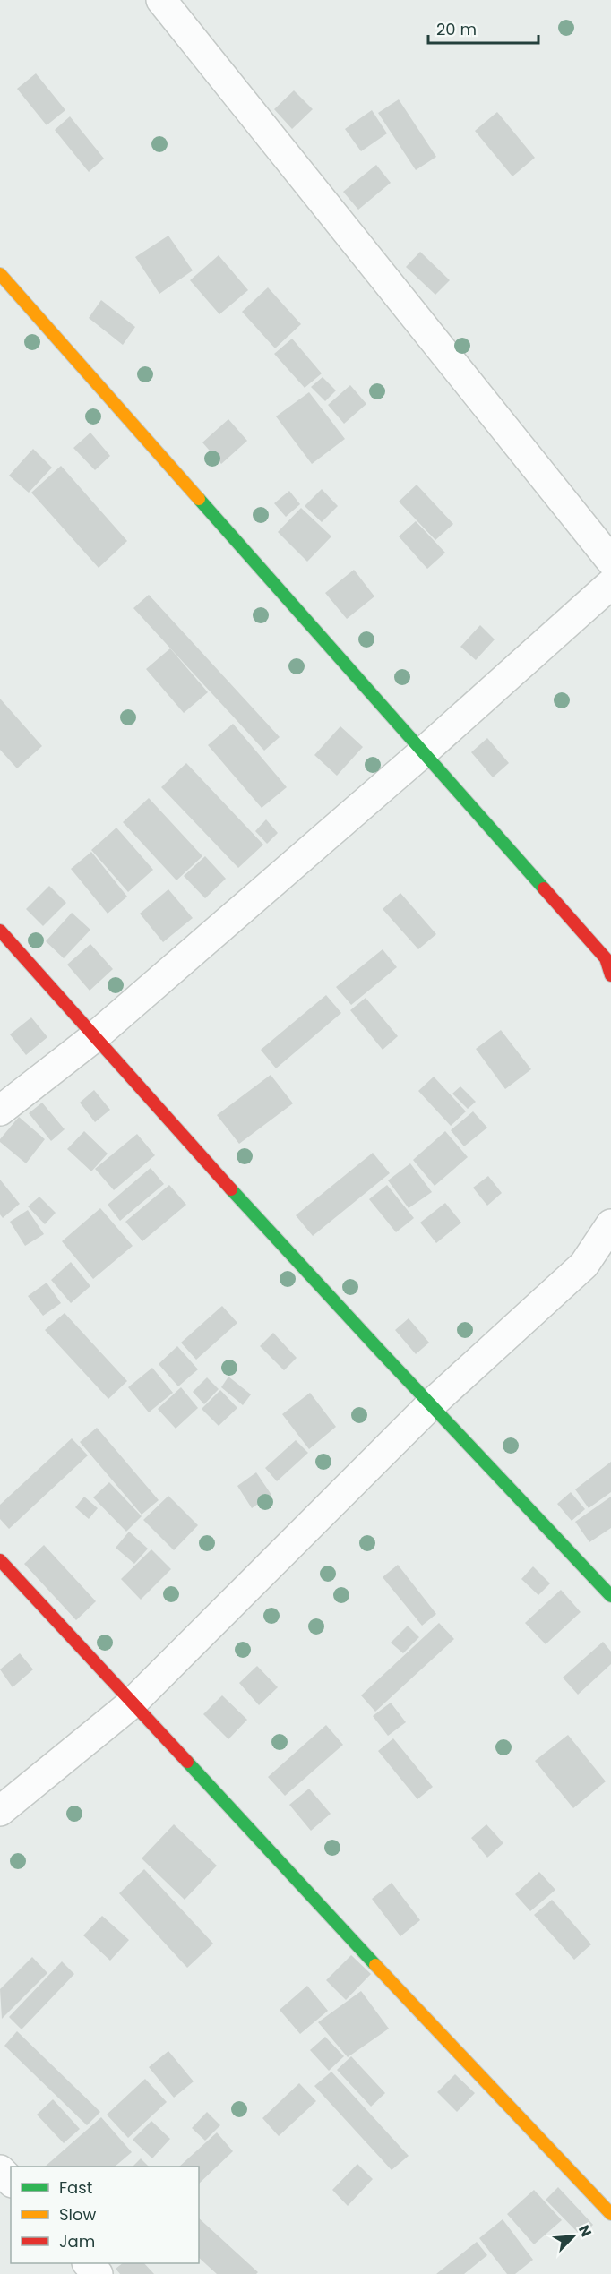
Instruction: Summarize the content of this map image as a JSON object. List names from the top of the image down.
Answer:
{
  "legend": ["Fast", "Slow", "Jam"],
  "scale_bar": "20 m",
  "north": "top right"
}
